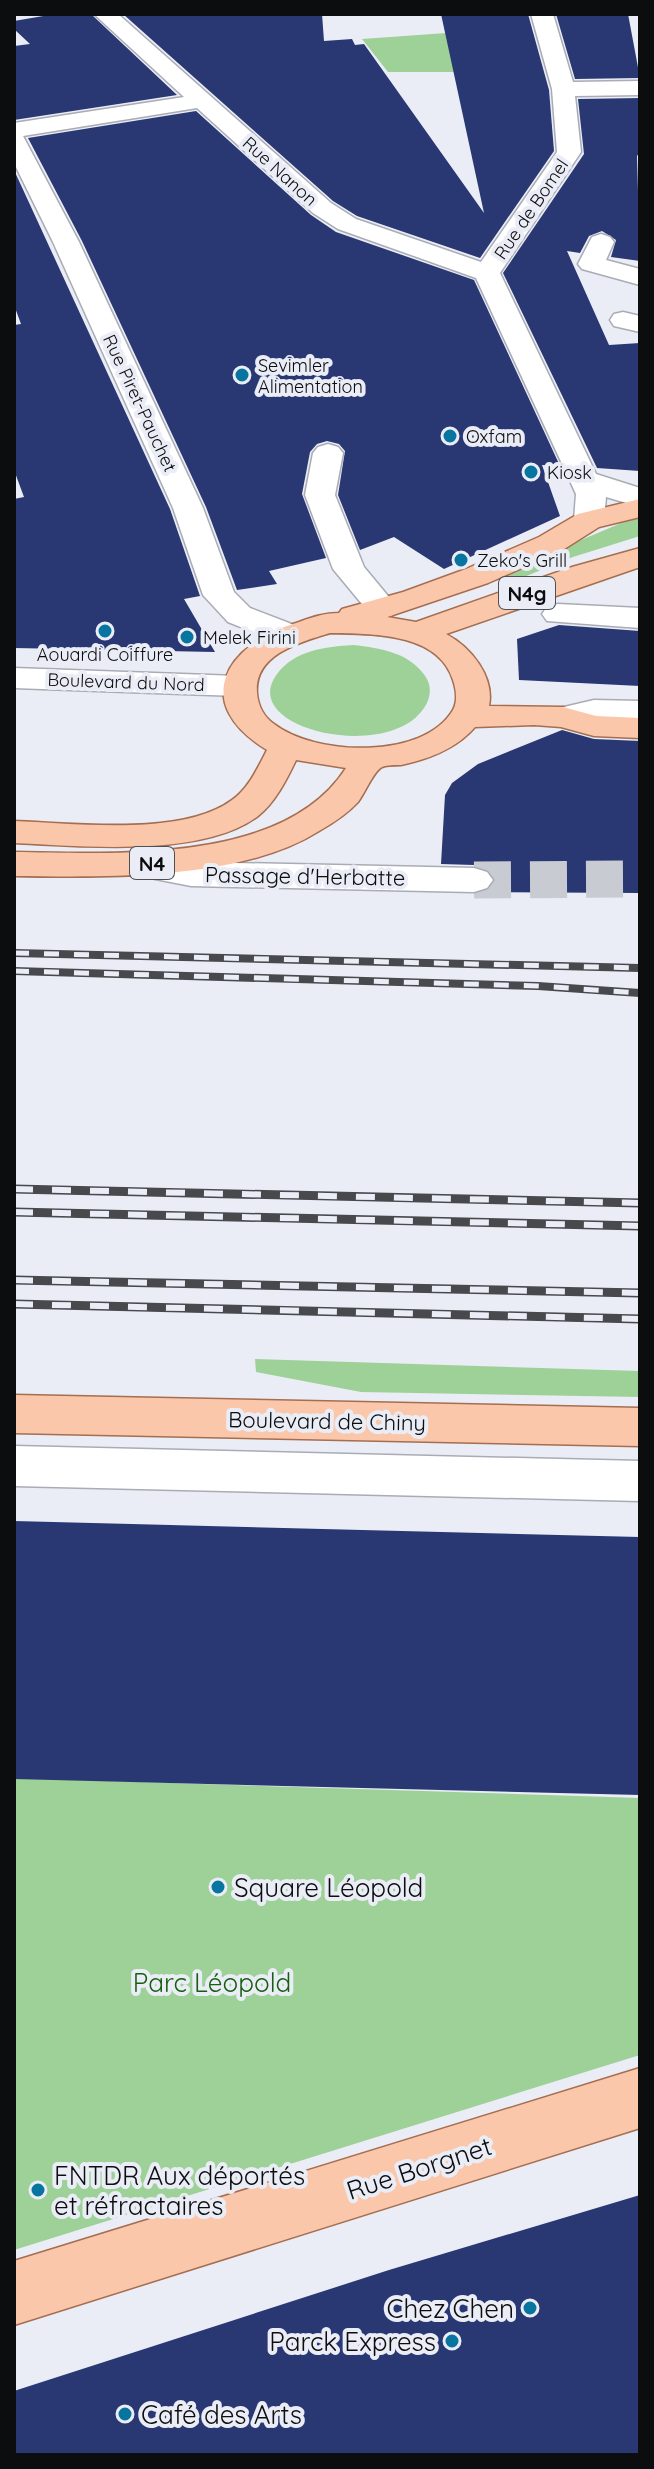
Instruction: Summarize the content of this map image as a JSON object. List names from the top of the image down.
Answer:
{
  "streets": {
    "main road": [
      "N4g",
      "N4",
      "Boulevard de Chiny",
      "Rue Borgnet"
    ],
    "street": [
      "Rue Nanon",
      "Rue de Bomel",
      "Rue Piret-Pauchet",
      "Boulevard du Nord",
      "Passage d'Herbatte"
    ]
  },
  "crossings": [
    ["Rue Nanon", "Rue de Bomel"],
    ["Rue Piret-Pauchet", "N4g"],
    ["Rue Piret-Pauchet", "Boulevard du Nord"],
    ["Rue Piret-Pauchet", "N4"],
    ["N4g", "Boulevard du Nord"],
    ["N4g", "N4"],
    ["Boulevard du Nord", "N4"],
    ["N4", "Passage d'Herbatte"]
  ],
  "parks": ["Parc Léopold"],
  "places": [
    "Sevimler Alimentation",
    "Oxfam",
    "Kiosk",
    "Zeko's Grill",
    "Aouardi Coiffure",
    "Melek Firini",
    "Square Léopold",
    "FNTDR Aux déportés et réfractaires",
    "Chez Chen",
    "Parck Express",
    "Café des Arts"
  ]
}
